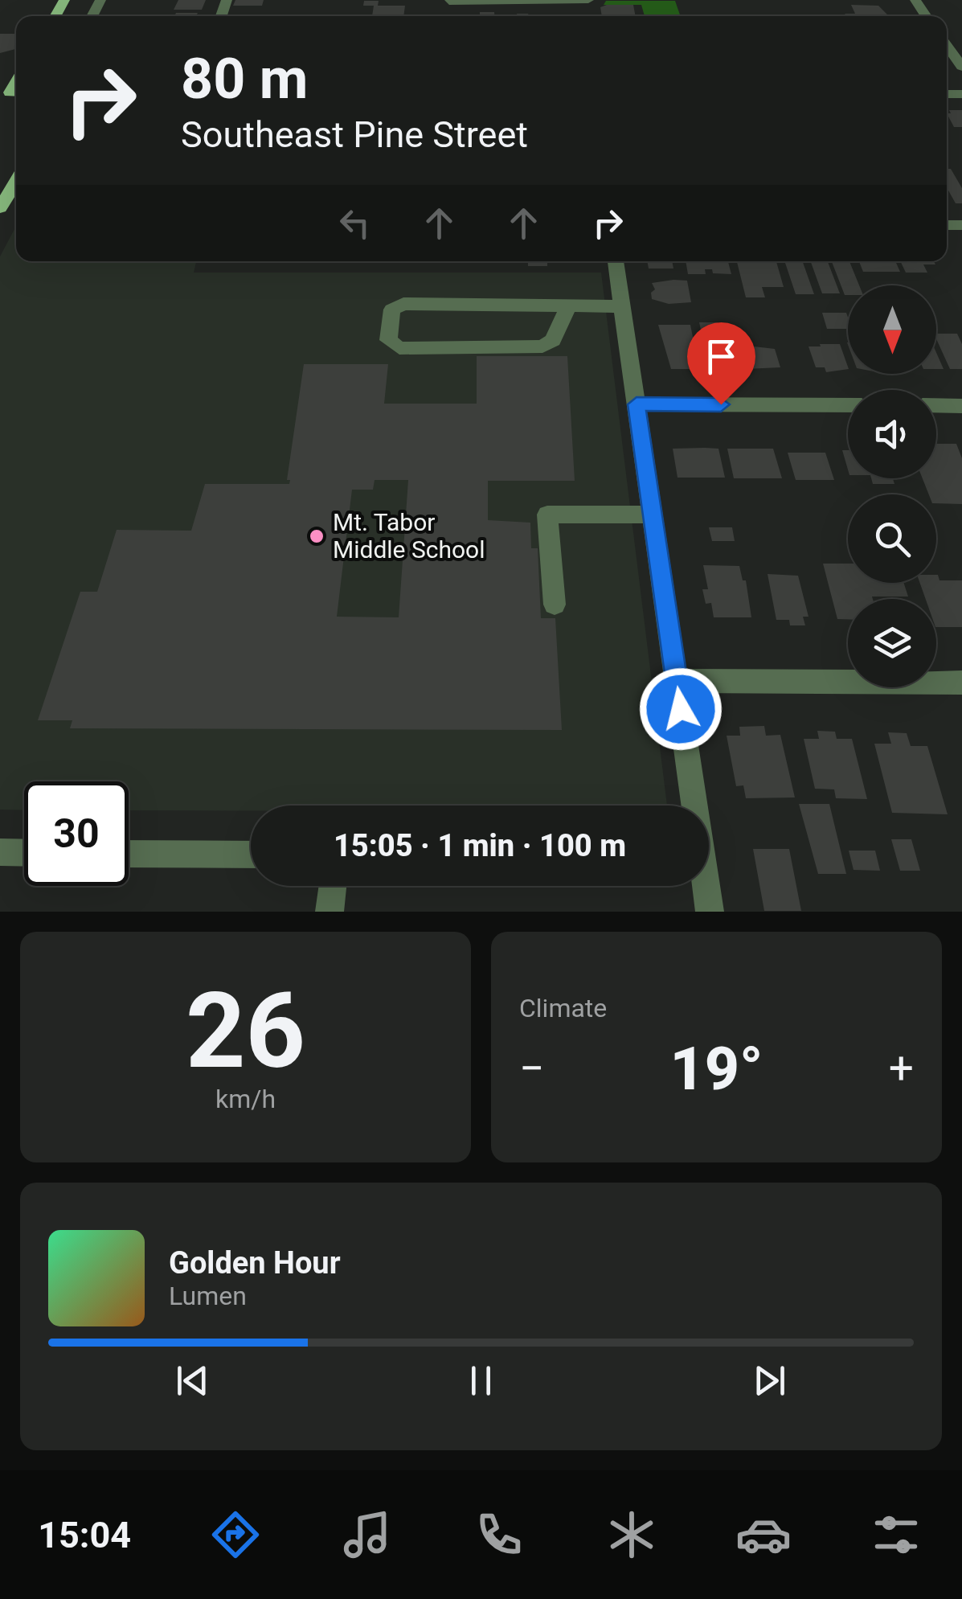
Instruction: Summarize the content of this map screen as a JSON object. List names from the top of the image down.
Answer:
{
  "places": ["Mt. Tabor Middle School"],
  "north": "bottom",
  "page": {
    "turn": ["80 m", "Southeast Pine Street"],
    "limit": "30",
    "trip": "15:05 · 1 min · 100 m",
    "tile": [
      ["26", "km/h"],
      "Climate"
    ],
    "heat": ["−", "19°", "+"],
    "song": ["Golden Hour", "Lumen"],
    "tabs": "15:04"
  }
}
